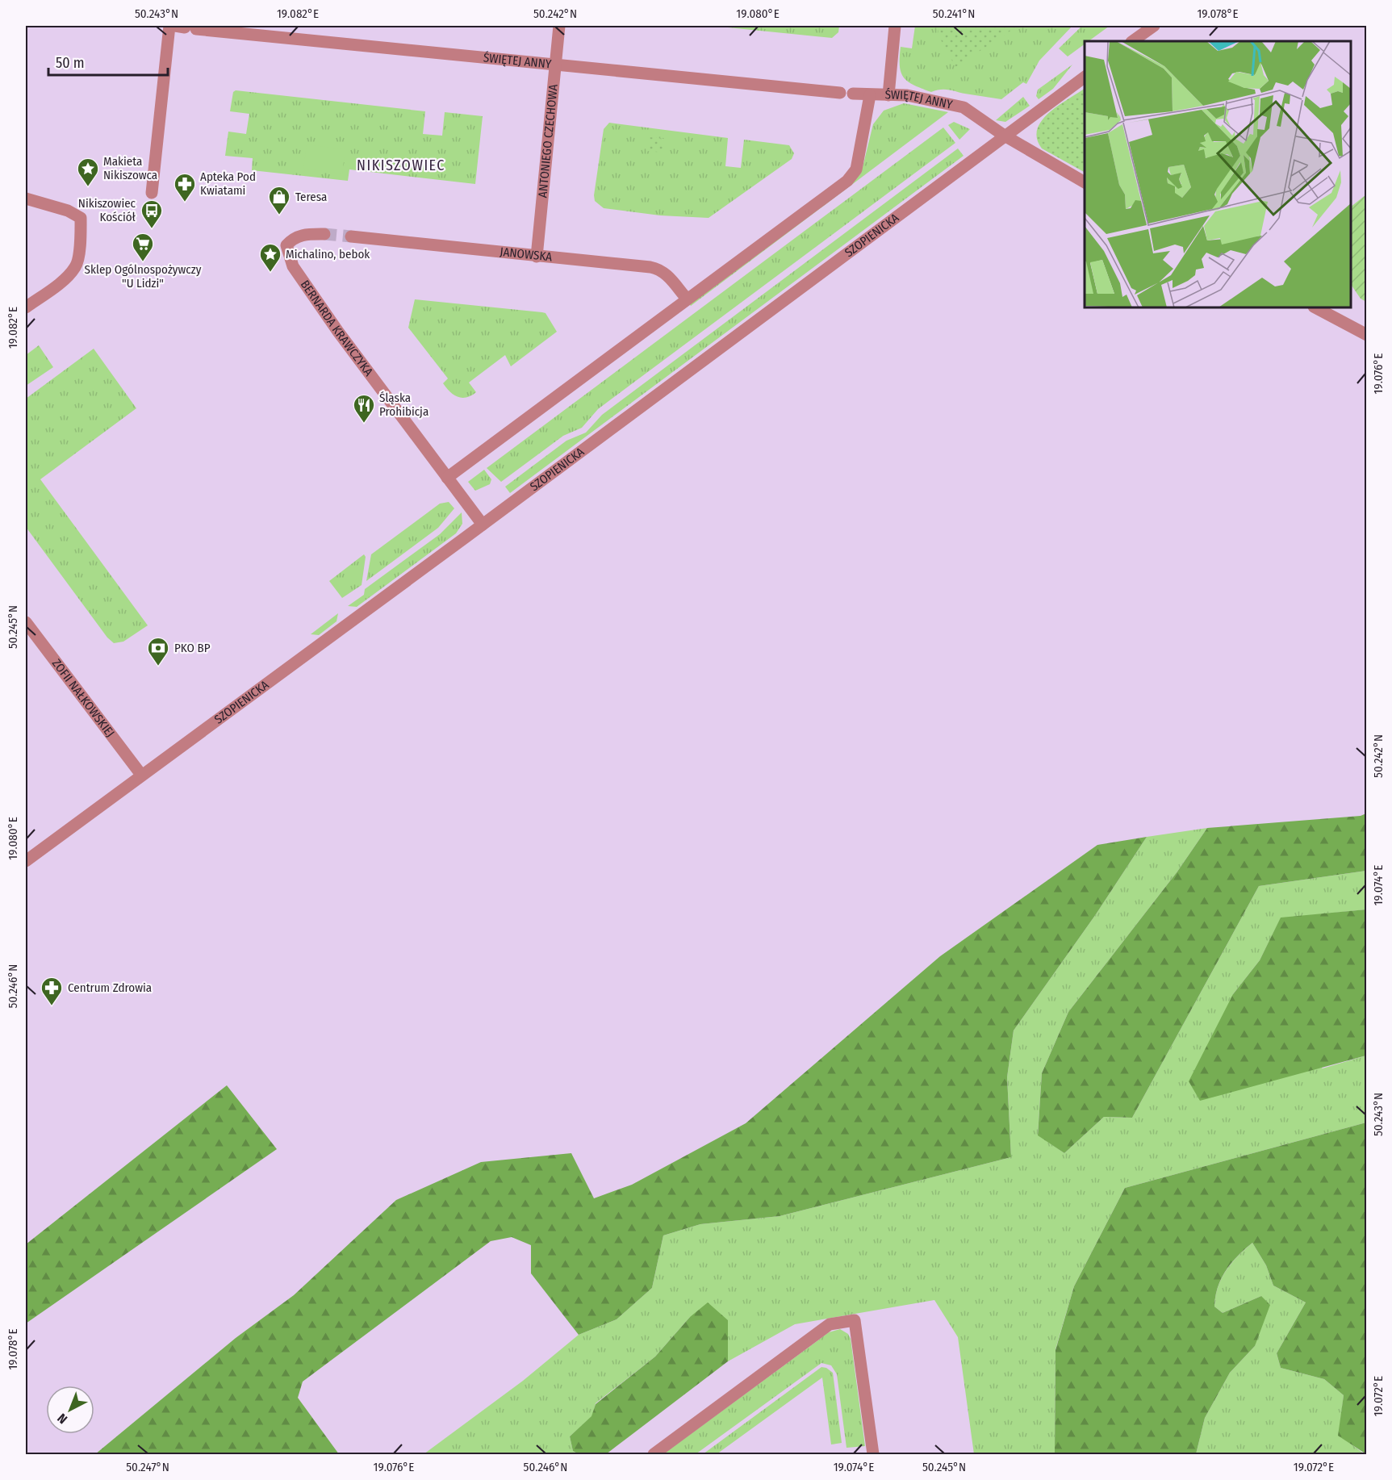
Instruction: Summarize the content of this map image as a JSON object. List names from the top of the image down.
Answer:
{
  "streets": {
    "street": [
      "ŚWIĘTEJ ANNY",
      "ANTONIEGO CZECHOWA",
      "SZOPIENICKA",
      "JANOWSKA",
      "BERNARDA KRAWCZYKA",
      "ZOFII NAŁKOWSKIEJ"
    ]
  },
  "crossings": [
    ["ŚWIĘTEJ ANNY", "ANTONIEGO CZECHOWA"],
    ["ŚWIĘTEJ ANNY", "SZOPIENICKA"],
    ["ANTONIEGO CZECHOWA", "JANOWSKA"],
    ["SZOPIENICKA", "BERNARDA KRAWCZYKA"],
    ["SZOPIENICKA", "ZOFII NAŁKOWSKIEJ"]
  ],
  "districts": ["NIKISZOWIEC"],
  "places": {
    "place": ["Makieta Nikiszowca", "Michalino, bebok"],
    "pharmacy": ["Apteka Pod Kwiatami", "Centrum Zdrowia"],
    "shop": ["Teresa"],
    "bus stop": ["Nikiszowiec Kościół"],
    "supermarket": ["Sklep Ogólnospożywczy \"U Lidzi\""],
    "restaurant": ["Śląska Prohibicja"],
    "bank": ["PKO BP"]
  },
  "scale_bar": "50 m",
  "north": "bottom left",
  "coordinates": [
    "50.243°N",
    "19.082°E",
    "50.242°N",
    "19.080°E",
    "50.241°N",
    "19.078°E",
    "19.076°E",
    "50.245°N",
    "19.074°E",
    "50.246°N",
    "19.072°E",
    "50.247°N"
  ]
}
